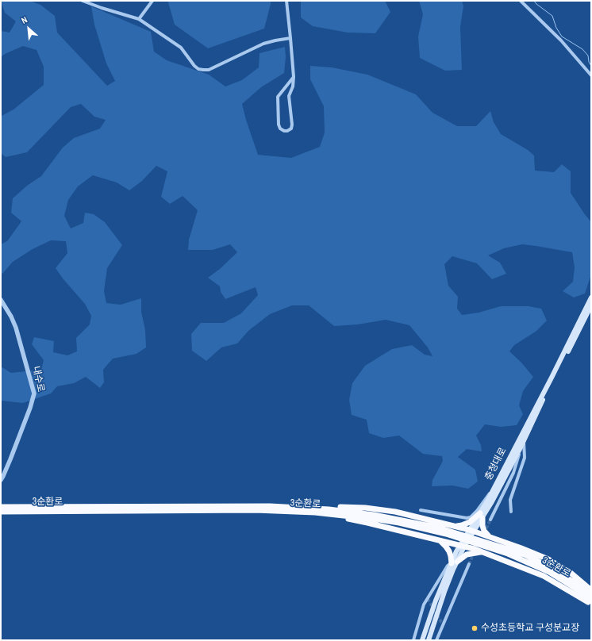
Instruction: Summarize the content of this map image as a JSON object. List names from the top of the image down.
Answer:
{
  "streets": {
    "highway": ["3순환로"],
    "main road": ["충청대로"],
    "street": ["내수로"]
  },
  "places": ["수성초등학교 구성분교장"],
  "north": "top left"
}
